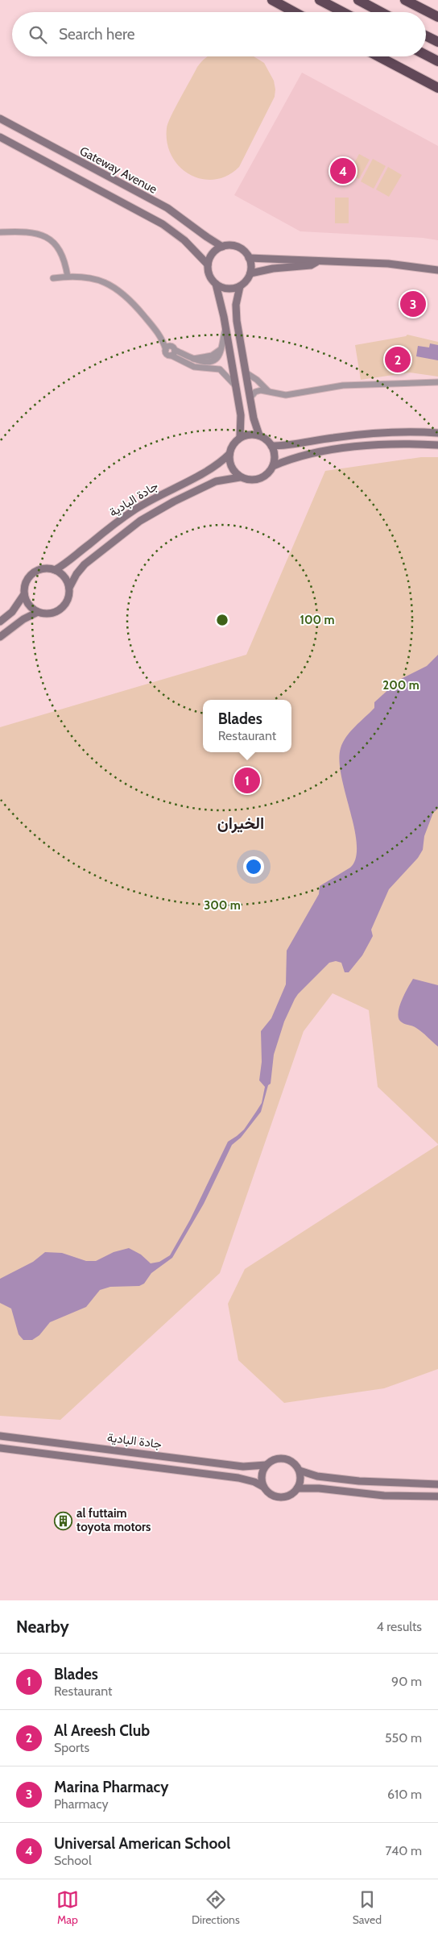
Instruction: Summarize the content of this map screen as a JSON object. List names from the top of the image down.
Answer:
{
  "streets": {
    "street": ["Gateway Avenue", "جادة البادية"]
  },
  "districts": ["الخيران"],
  "places": {
    "building": ["al futtaim toyota motors"]
  },
  "page": {
    "search": "Search here",
    "pins": [
      "4",
      "3",
      "2",
      "1"
    ],
    "popup": ["Blades", "Restaurant"],
    "heading": ["Nearby", "4 results"],
    "list": [
      {
        "mark": "1",
        "name": "Blades",
        "note": "Restaurant",
        "value": "90 m"
      },
      {
        "mark": "2",
        "name": "Al Areesh Club",
        "note": "Sports",
        "value": "550 m"
      },
      {
        "mark": "3",
        "name": "Marina Pharmacy",
        "note": "Pharmacy",
        "value": "610 m"
      },
      {
        "mark": "4",
        "name": "Universal American School",
        "note": "School",
        "value": "740 m"
      }
    ],
    "nav": ["Map", "Directions", "Saved"]
  },
  "rings": ["100 m", "200 m", "300 m"]
}
